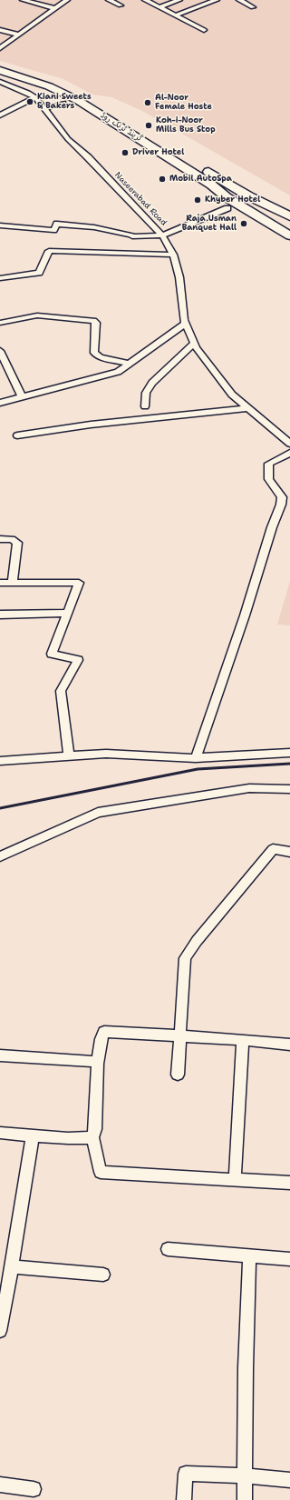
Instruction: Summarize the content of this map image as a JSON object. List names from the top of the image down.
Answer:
{
  "streets": {
    "highway": ["گرینڈ ٹرنک روڈ"],
    "street": ["Naseerabad Road"]
  },
  "places": [
    "Kiani Sweets & Bakers",
    "Al-Noor Female Hoste",
    "Koh-i-Noor Mills Bus Stop",
    "Driver Hotel",
    "Mobil AutoSpa",
    "Khyber Hotel",
    "Raja Usman Banquet Hall"
  ]
}
